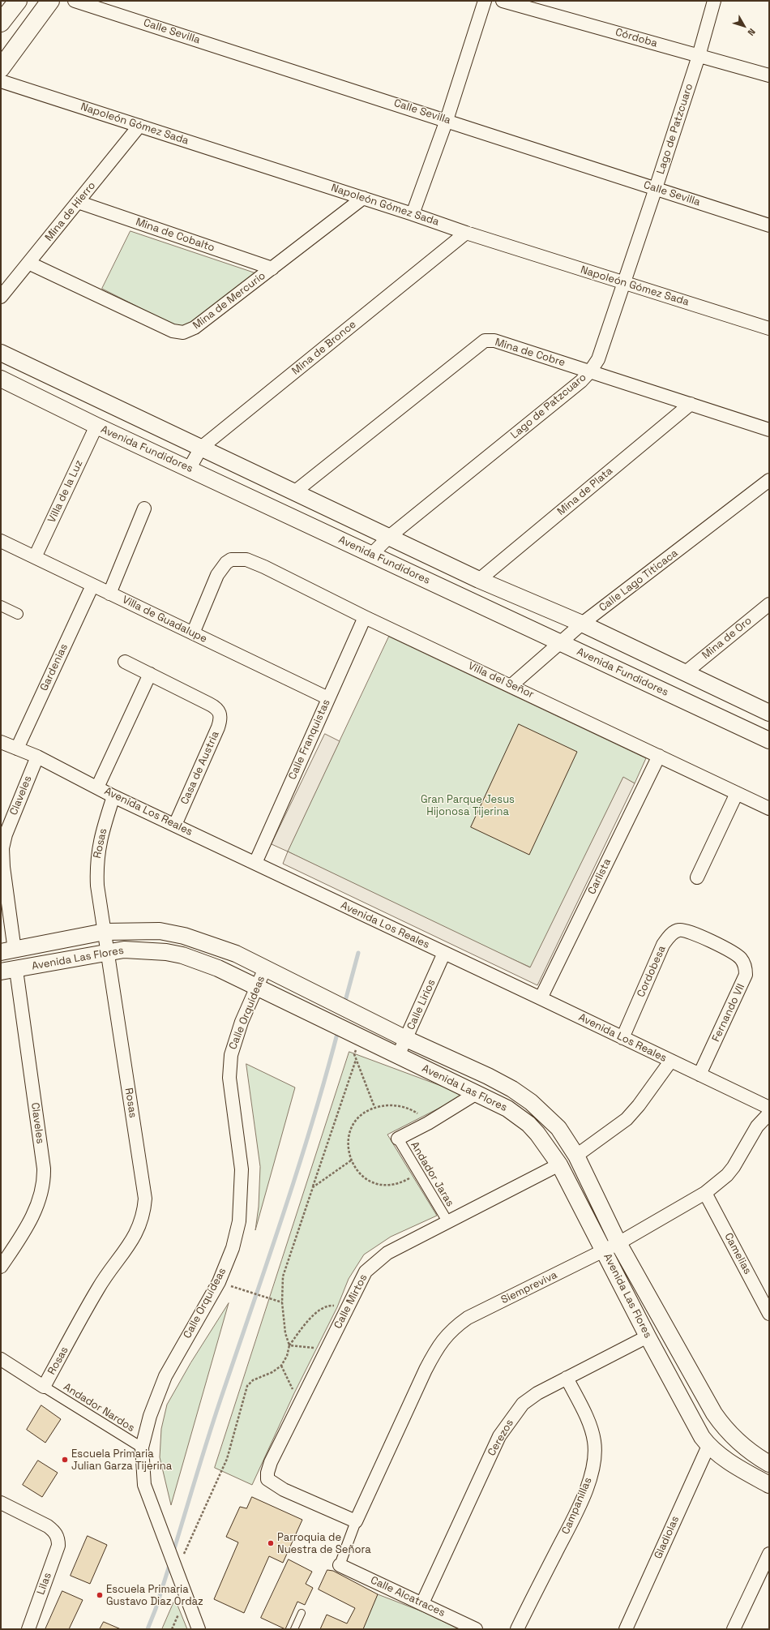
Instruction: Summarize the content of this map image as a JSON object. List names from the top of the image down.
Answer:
{
  "streets": {
    "street": [
      "Calle Sevilla",
      "Córdoba",
      "Napoleón Gómez Sada",
      "Lago de Patzcuaro",
      "Mina de Hierro",
      "Mina de Cobalto",
      "Mina de Mercurio",
      "Mina de Bronce",
      "Mina de Cobre",
      "Avenida Fundidores",
      "Villa de la Luz",
      "Mina de Plata",
      "Calle Lago Titicaca",
      "Villa de Guadalupe",
      "Mina de Oro",
      "Gardenias",
      "Villa del Señor",
      "Calle Franquistas",
      "Casa de Austria",
      "Claveles",
      "Avenida Los Reales",
      "Rosas",
      "Carlista",
      "Avenida Las Flores",
      "Cordobesa",
      "Calle Lirios",
      "Calle Orquídeas",
      "Fernando VII",
      "Andador Jaras",
      "Camelias",
      "Siempreviva",
      "Calle Mirtos",
      "Andador Nardos",
      "Cerezos",
      "Campanillas",
      "Gladiolas",
      "Lilas",
      "Calle Alcatraces"
    ]
  },
  "crossings": [
    ["Calle Sevilla", "Lago de Patzcuaro"],
    ["Córdoba", "Lago de Patzcuaro"],
    ["Napoleón Gómez Sada", "Lago de Patzcuaro"],
    ["Napoleón Gómez Sada", "Mina de Hierro"],
    ["Napoleón Gómez Sada", "Mina de Mercurio"],
    ["Napoleón Gómez Sada", "Mina de Bronce"],
    ["Lago de Patzcuaro", "Mina de Cobre"],
    ["Lago de Patzcuaro", "Avenida Fundidores"],
    ["Mina de Hierro", "Mina de Cobalto"],
    ["Mina de Hierro", "Mina de Mercurio"],
    ["Mina de Cobalto", "Mina de Mercurio"],
    ["Mina de Bronce", "Avenida Fundidores"],
    ["Mina de Cobre", "Mina de Plata"],
    ["Avenida Fundidores", "Villa de la Luz"],
    ["Avenida Fundidores", "Calle Lago Titicaca"],
    ["Villa de la Luz", "Villa de Guadalupe"],
    ["Calle Lago Titicaca", "Villa del Señor"],
    ["Villa de Guadalupe", "Gardenias"],
    ["Villa de Guadalupe", "Villa del Señor"],
    ["Villa de Guadalupe", "Calle Franquistas"],
    ["Gardenias", "Avenida Los Reales"],
    ["Villa del Señor", "Calle Franquistas"],
    ["Villa del Señor", "Carlista"],
    ["Calle Franquistas", "Avenida Los Reales"],
    ["Casa de Austria", "Avenida Los Reales"],
    ["Claveles", "Avenida Los Reales"],
    ["Claveles", "Avenida Las Flores"],
    ["Avenida Los Reales", "Rosas"],
    ["Avenida Los Reales", "Carlista"],
    ["Avenida Los Reales", "Cordobesa"],
    ["Avenida Los Reales", "Calle Lirios"],
    ["Avenida Los Reales", "Fernando VII"],
    ["Rosas", "Avenida Las Flores"],
    ["Rosas", "Andador Nardos"],
    ["Avenida Las Flores", "Calle Lirios"],
    ["Avenida Las Flores", "Calle Orquídeas"],
    ["Avenida Las Flores", "Siempreviva"],
    ["Avenida Las Flores", "Calle Mirtos"],
    ["Avenida Las Flores", "Cerezos"],
    ["Avenida Las Flores", "Gladiolas"],
    ["Cordobesa", "Fernando VII"],
    ["Calle Orquídeas", "Andador Nardos"],
    ["Andador Jaras", "Calle Mirtos"],
    ["Camelias", "Siempreviva"],
    ["Siempreviva", "Calle Mirtos"],
    ["Cerezos", "Campanillas"],
    ["Cerezos", "Calle Alcatraces"]
  ],
  "parks": ["Gran Parque Jesus Hijonosa Tijerina"],
  "places": ["Escuela Primaria Julian Garza Tijerina", "Parroquia de Nuestra de Señora", "Escuela Primaria Gustavo Diaz Ordaz"],
  "north": "bottom right"
}
